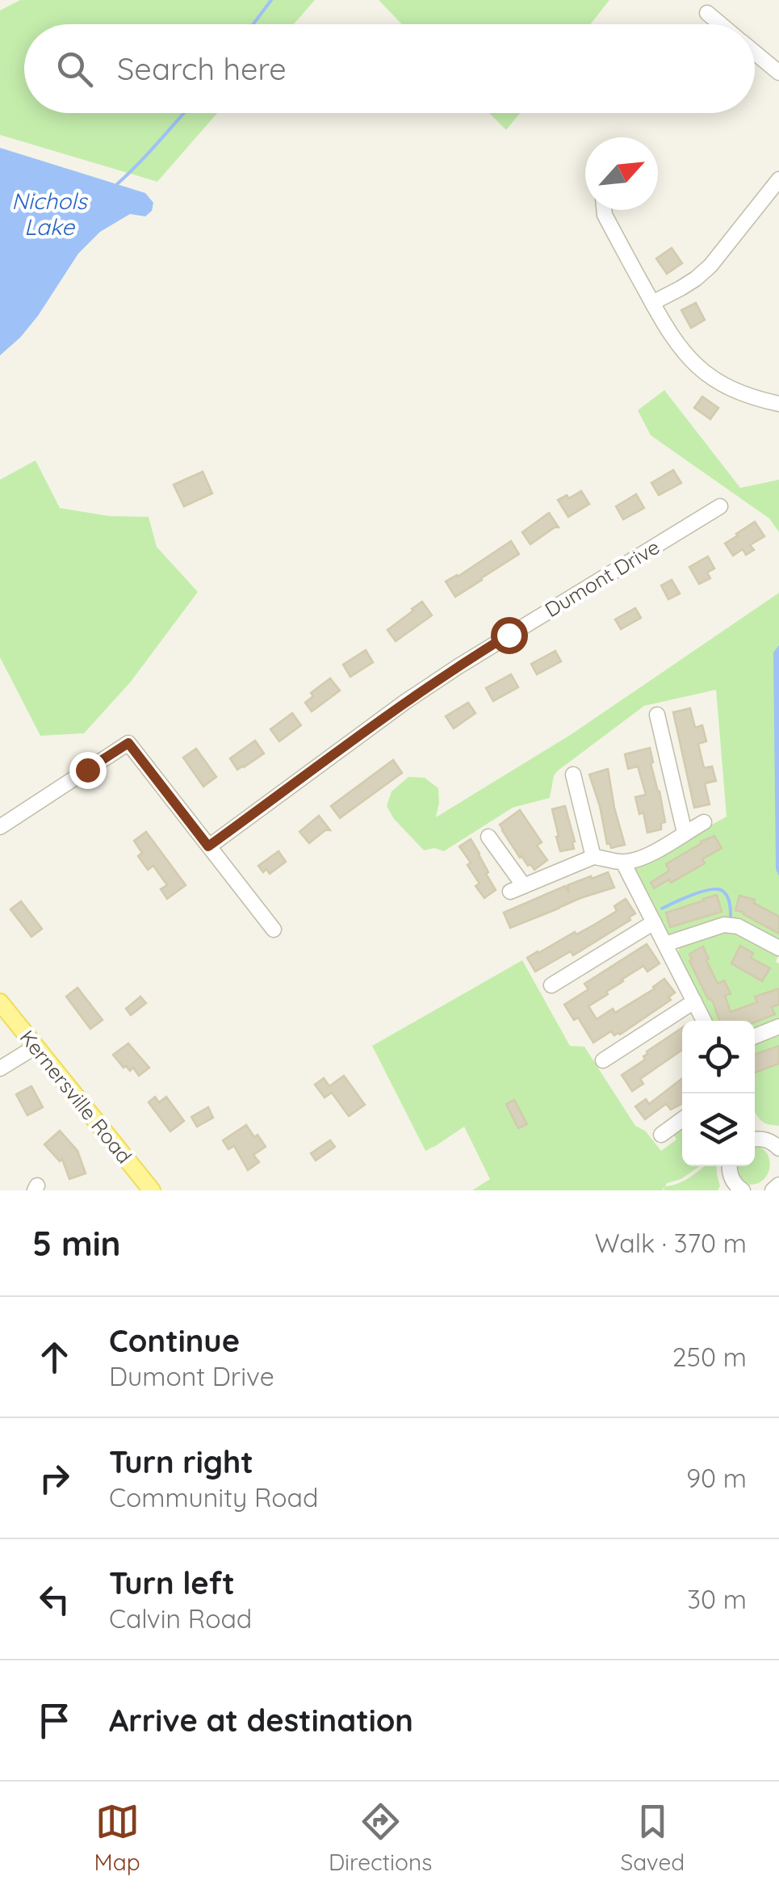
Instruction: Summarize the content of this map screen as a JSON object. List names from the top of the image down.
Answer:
{
  "streets": {
    "main road": ["Kernersville Road"],
    "street": ["Dumont Drive"]
  },
  "water": ["Nichols Lake"],
  "north": "top right",
  "page": {
    "search": "Search here",
    "heading": ["5 min", "Walk · 370 m"],
    "list": [
      ["Continue", "Dumont Drive", "250 m"],
      ["Turn right", "Community Road", "90 m"],
      ["Turn left", "Calvin Road", "30 m"],
      "Arrive at destination"
    ],
    "nav": ["Map", "Directions", "Saved"]
  }
}
